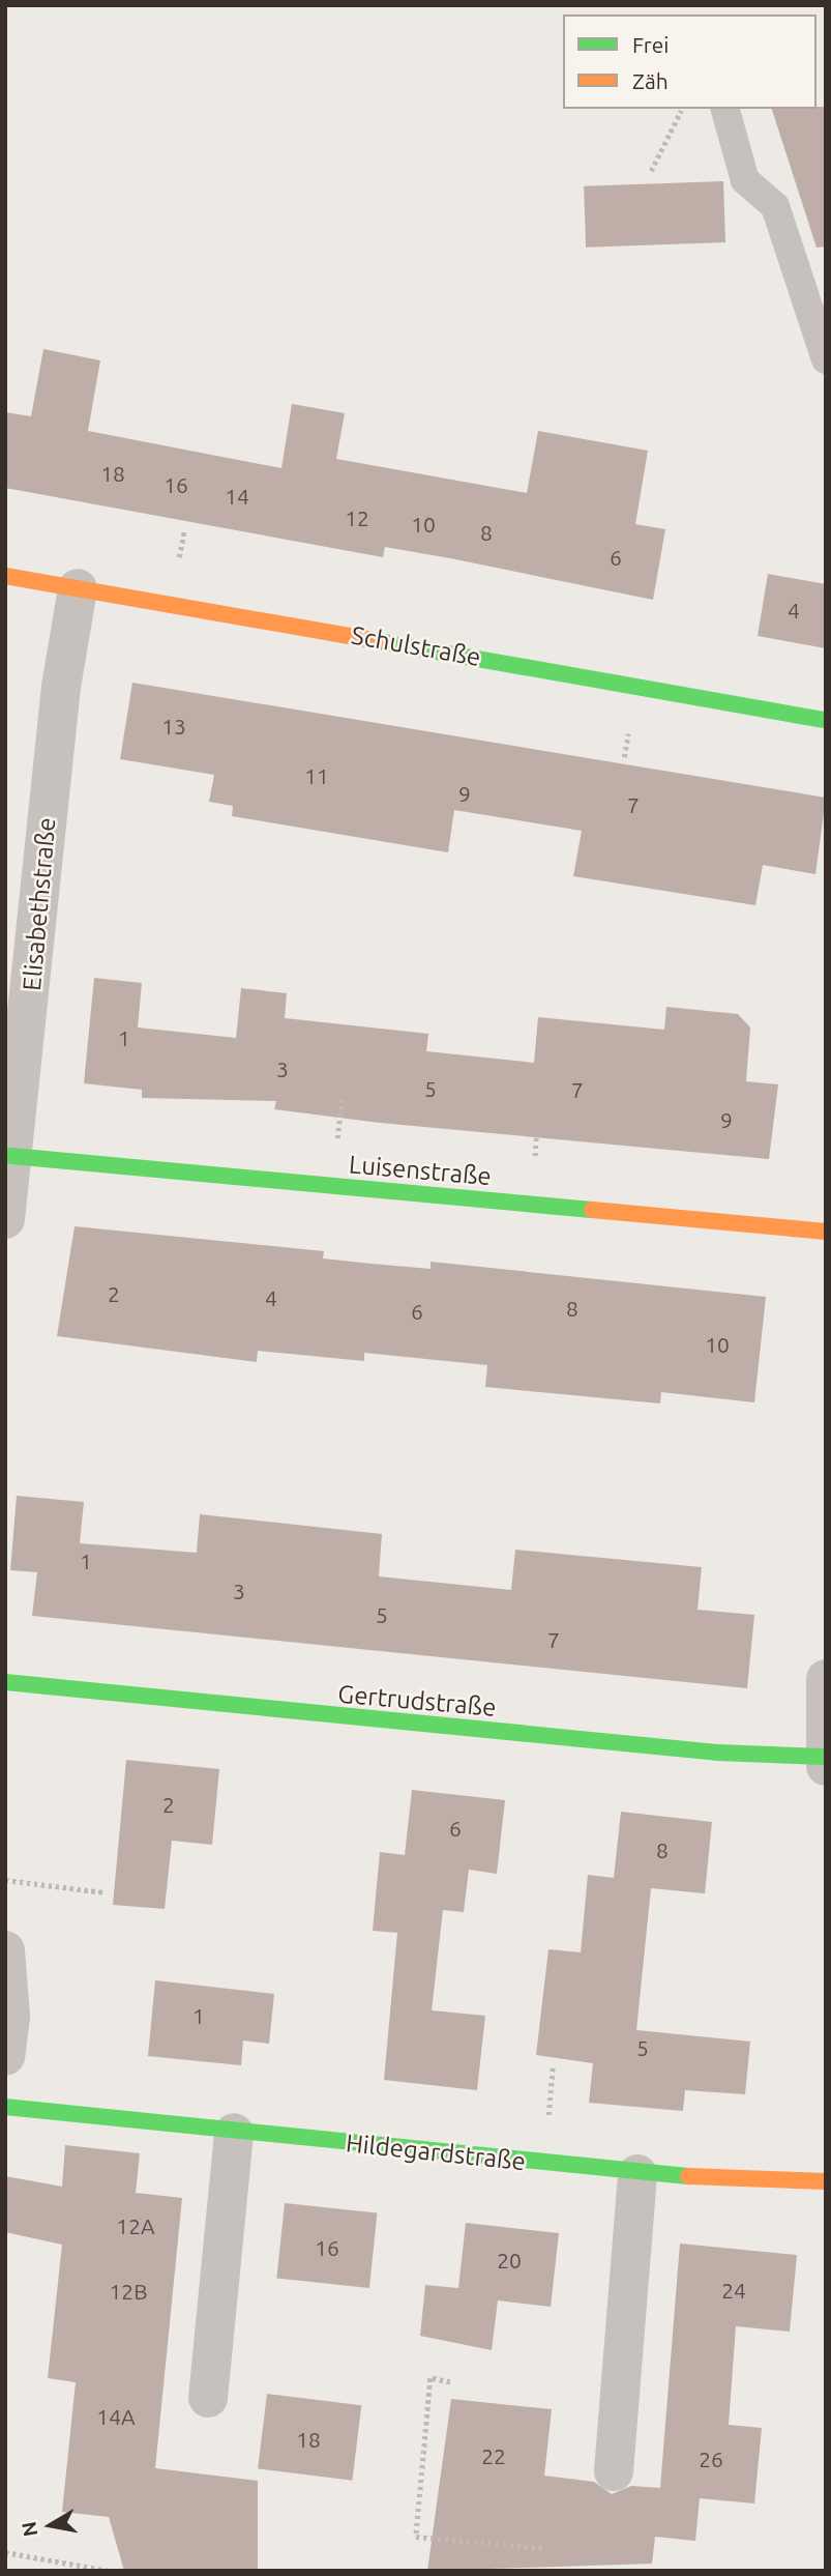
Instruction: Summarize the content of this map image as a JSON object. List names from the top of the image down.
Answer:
{
  "streets": {
    "street": [
      "Schulstraße",
      "Elisabethstraße",
      "Luisenstraße",
      "Gertrudstraße",
      "Hildegardstraße"
    ]
  },
  "crossings": [
    ["Schulstraße", "Elisabethstraße"],
    ["Elisabethstraße", "Luisenstraße"]
  ],
  "house_numbers": [
    "18",
    "16",
    "14",
    "12",
    "10",
    "8",
    "6",
    "4",
    "13",
    "11",
    "9",
    "7",
    "1",
    "3",
    "5",
    "7",
    "9",
    "2",
    "4",
    "8",
    "6",
    "10",
    "1",
    "3",
    "5",
    "7",
    "2",
    "6",
    "8",
    "1",
    "5",
    "12A",
    "16",
    "20",
    "24",
    "12B",
    "14A",
    "18",
    "22",
    "26"
  ],
  "legend": ["Frei", "Zäh"],
  "north": "left"
}
